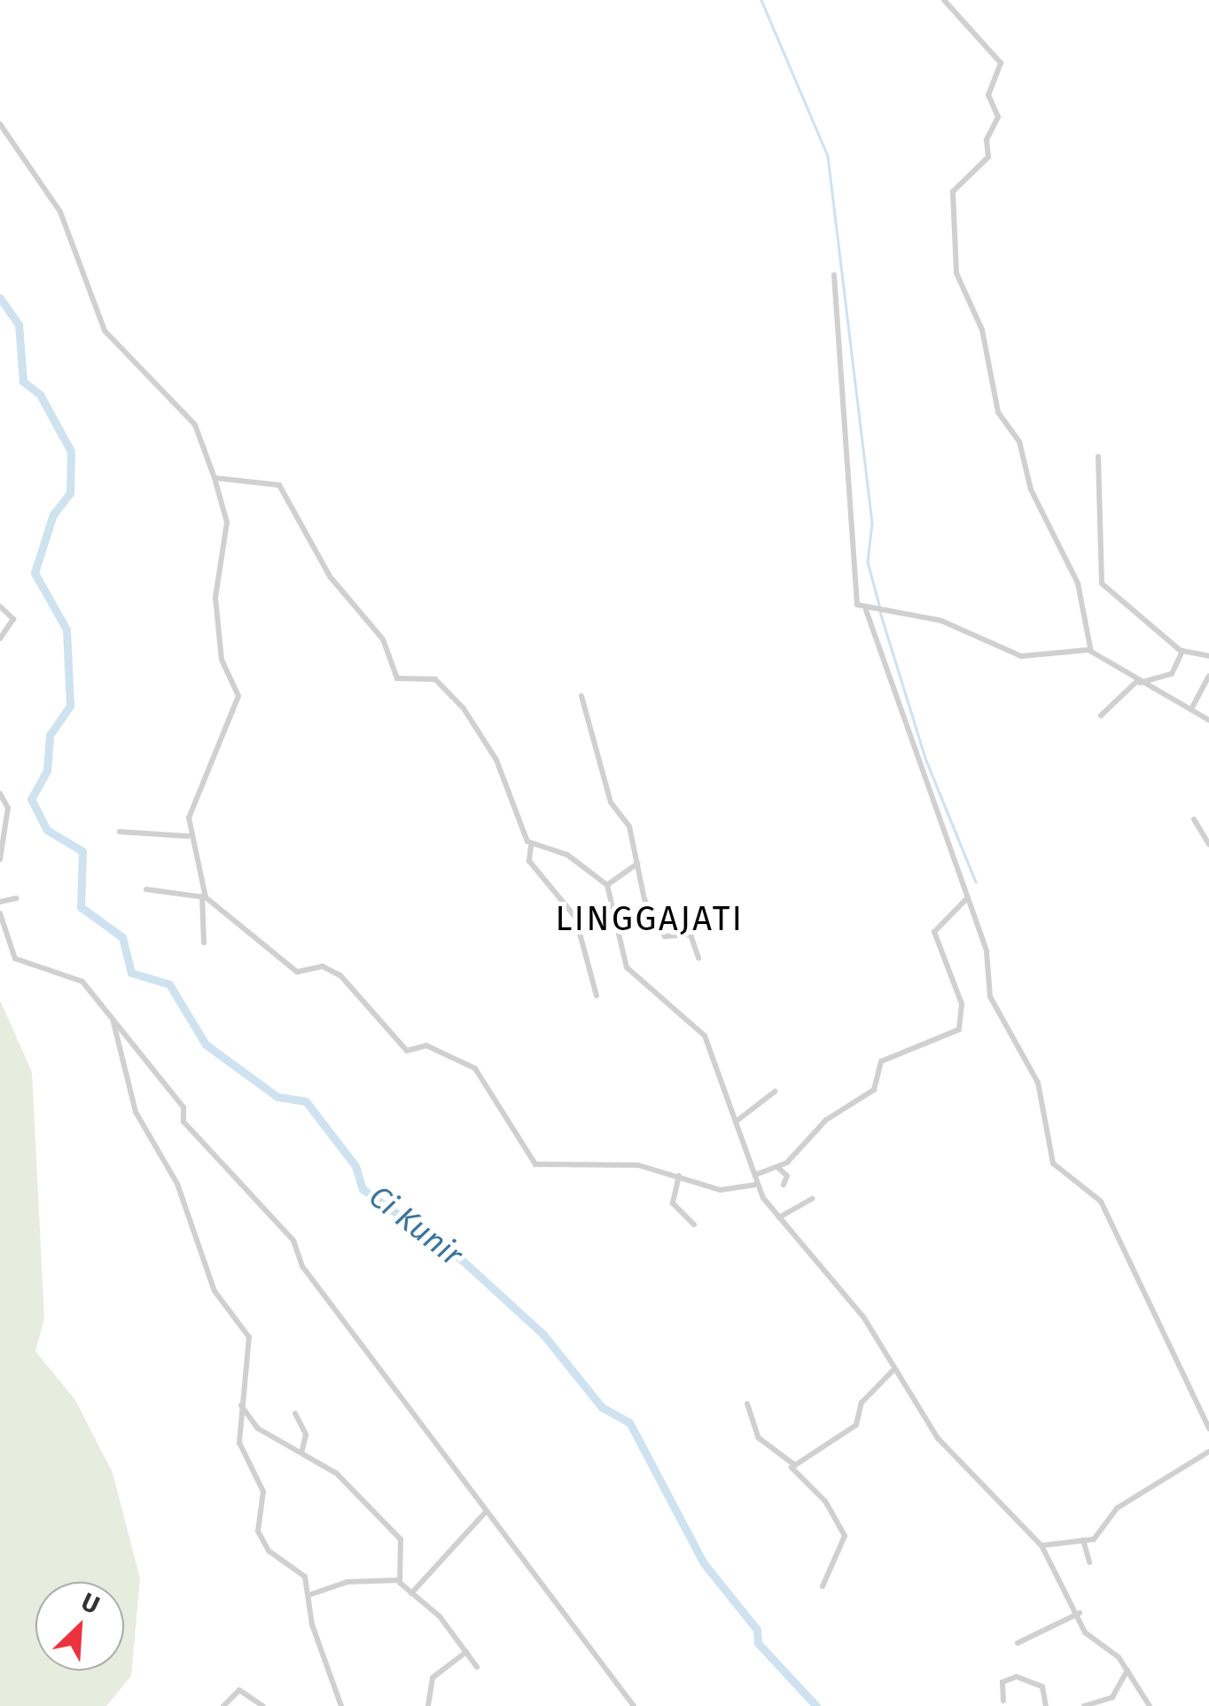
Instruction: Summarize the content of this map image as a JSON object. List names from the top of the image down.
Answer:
{
  "districts": ["LINGGAJATI"],
  "water": ["Ci Kunir"],
  "north": "top right"
}
